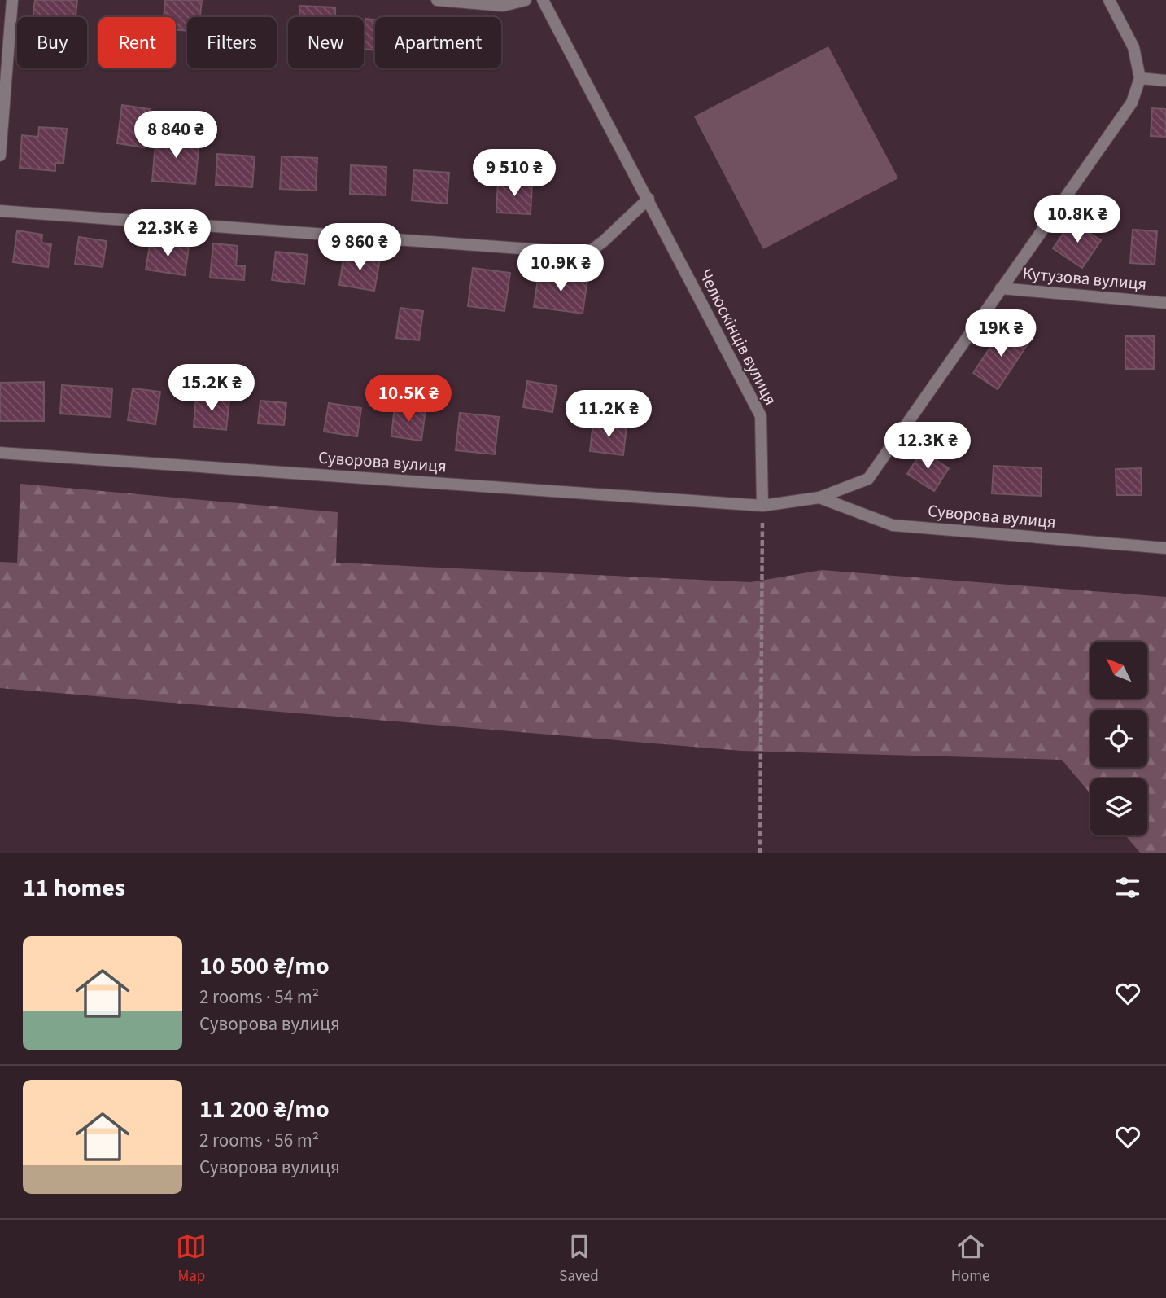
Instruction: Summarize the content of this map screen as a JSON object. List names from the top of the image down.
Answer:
{
  "streets": {
    "street": ["Кутузова вулиця", "Челюскінців вулиця", "Суворова вулиця"]
  },
  "crossings": [
    ["Челюскінців вулиця", "Суворова вулиця"]
  ],
  "north": "top left",
  "page": {
    "chip": [
      "Buy",
      "Rent",
      "Filters",
      "New",
      "Apartment"
    ],
    "price": [
      "8 840 ₴",
      "9 510 ₴",
      "10.8K ₴",
      "22.3K ₴",
      "9 860 ₴",
      "10.9K ₴",
      "19K ₴",
      "15.2K ₴",
      "10.5K ₴",
      "11.2K ₴",
      "12.3K ₴"
    ],
    "heading": "11 homes",
    "list": [
      {
        "name": "10 500 ₴/mo",
        "note": "2 rooms · 54 m² · Суворова вулиця"
      },
      {
        "name": "11 200 ₴/mo",
        "note": "2 rooms · 56 m² · Суворова вулиця"
      }
    ],
    "tabs": ["Map", "Saved", "Home"]
  }
}
